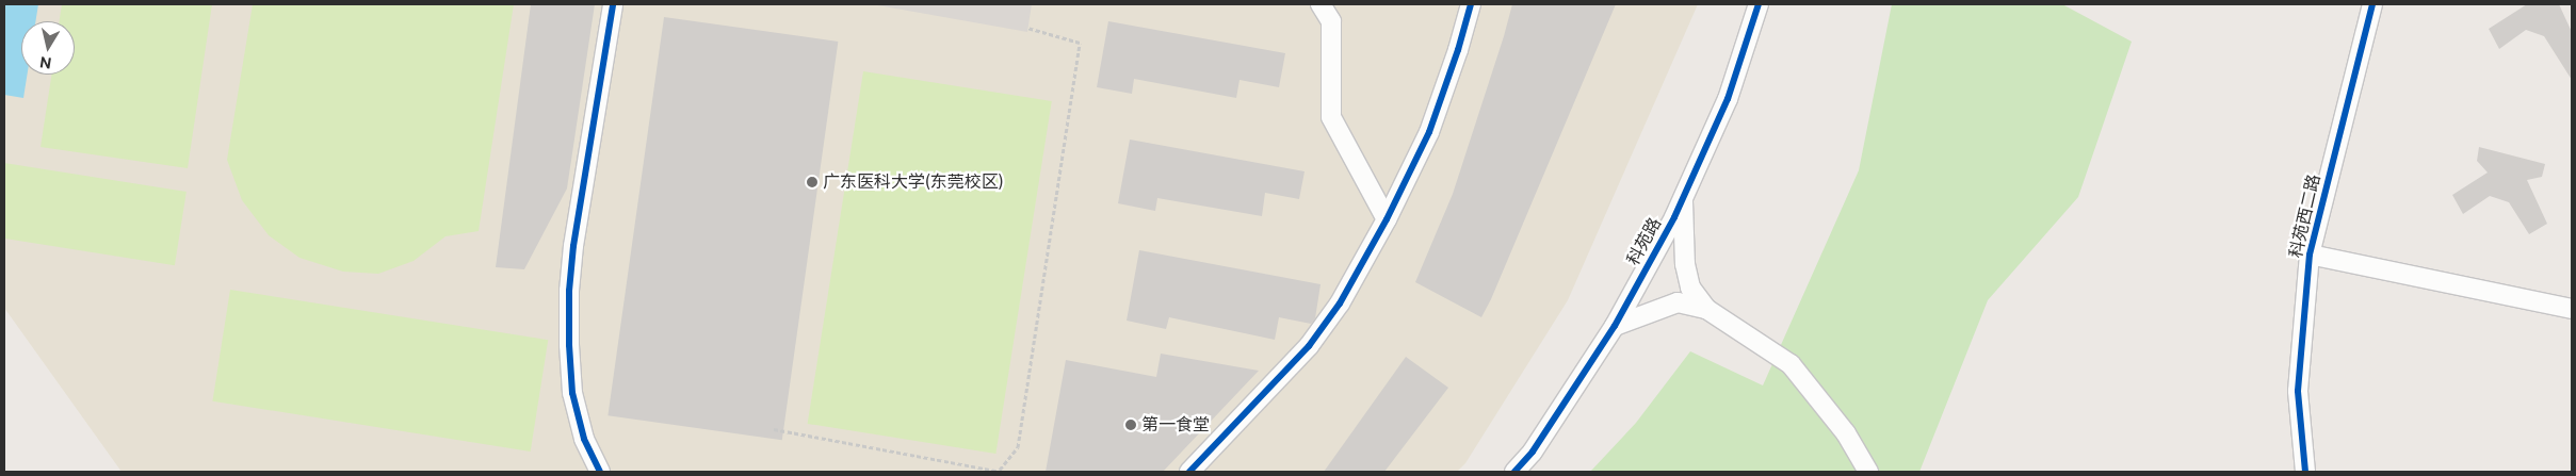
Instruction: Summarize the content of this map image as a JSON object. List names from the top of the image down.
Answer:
{
  "streets": {
    "street": ["科苑西二路", "科苑路"]
  },
  "places": ["广东医科大学(东莞校区)", "第一食堂"],
  "north": "bottom"
}
